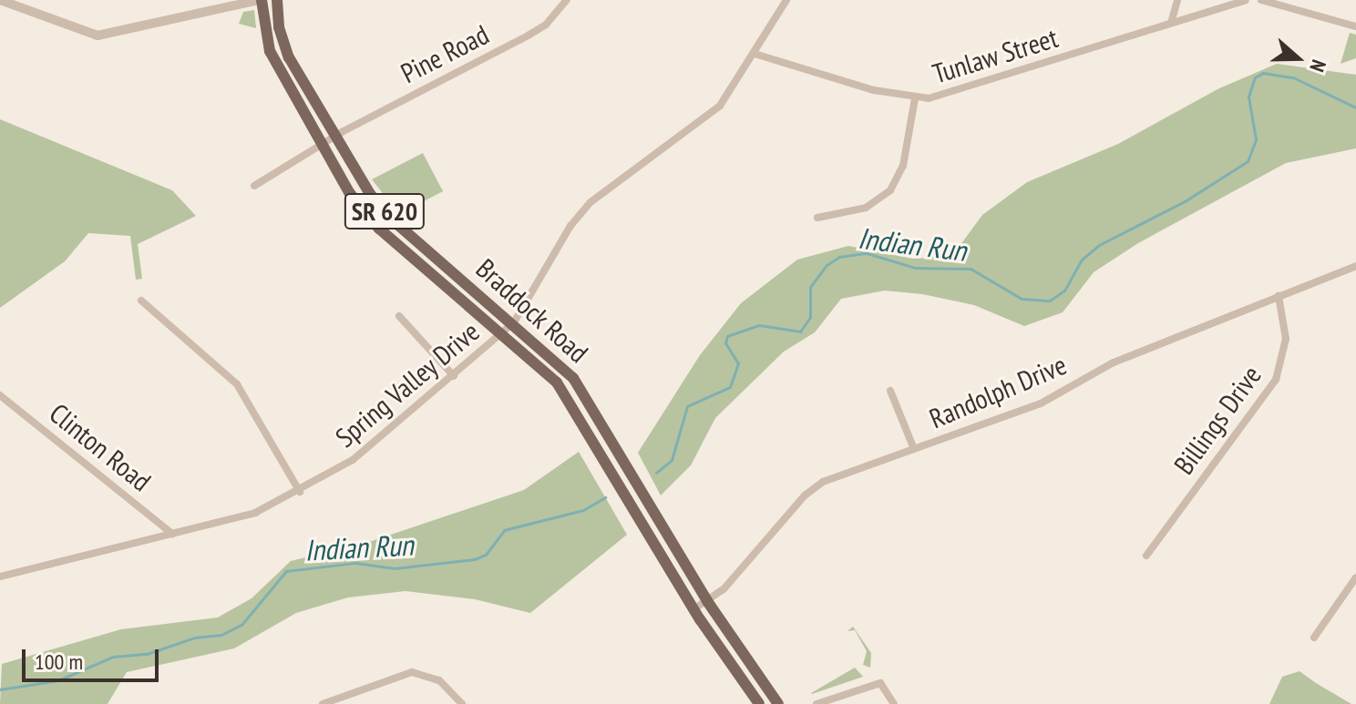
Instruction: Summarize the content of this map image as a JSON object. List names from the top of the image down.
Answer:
{
  "streets": {
    "main road": ["SR 620", "Braddock Road"],
    "street": [
      "Pine Road",
      "Tunlaw Street",
      "Spring Valley Drive",
      "Randolph Drive",
      "Billings Drive",
      "Clinton Road"
    ]
  },
  "crossings": [
    ["Pine Road", "Braddock Road"],
    ["Tunlaw Street", "Spring Valley Drive"],
    ["Braddock Road", "Spring Valley Drive"],
    ["Braddock Road", "Randolph Drive"],
    ["Spring Valley Drive", "Clinton Road"],
    ["Randolph Drive", "Billings Drive"]
  ],
  "water": ["Indian Run"],
  "scale_bar": "100 m",
  "north": "right"
}
